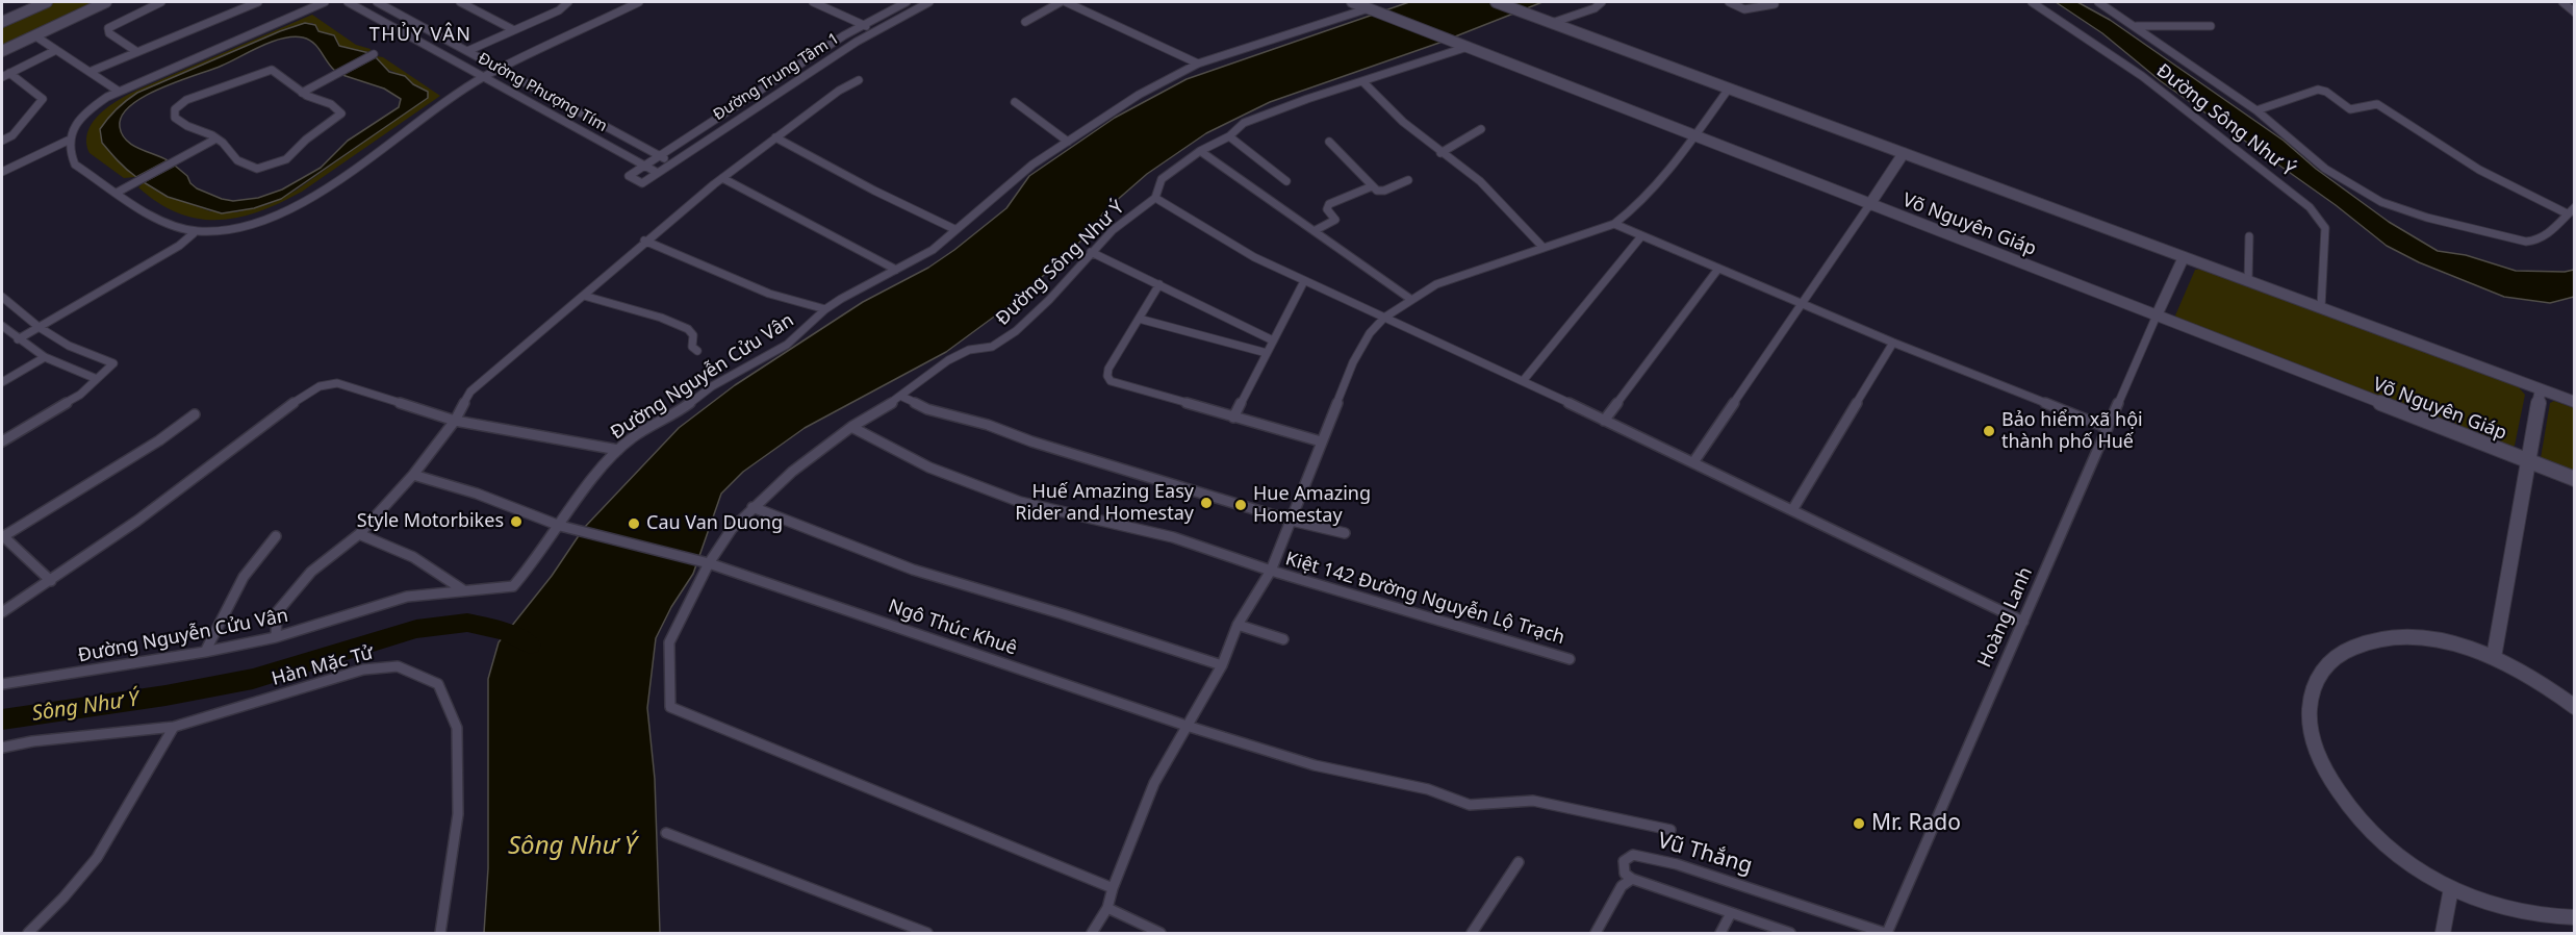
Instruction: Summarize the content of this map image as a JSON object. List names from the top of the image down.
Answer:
{
  "streets": {
    "street": [
      "Đường Trung Tâm 1",
      "Đường Phượng Tím",
      "Đường Sông Như Ý",
      "Võ Nguyên Giáp",
      "Đường Nguyễn Cửu Vân",
      "Kiệt 142 Đường Nguyễn Lộ Trạch",
      "Hoàng Lanh",
      "Ngô Thúc Khuê",
      "Hàn Mặc Tử",
      "Vũ Thắng"
    ]
  },
  "crossings": [
    ["Đường Trung Tâm 1", "Đường Phượng Tím"],
    ["Đường Sông Như Ý", "Võ Nguyên Giáp"],
    ["Đường Sông Như Ý", "Kiệt 142 Đường Nguyễn Lộ Trạch"],
    ["Đường Sông Như Ý", "Ngô Thúc Khuê"],
    ["Võ Nguyên Giáp", "Đường Nguyễn Cửu Vân"],
    ["Võ Nguyên Giáp", "Hoàng Lanh"],
    ["Đường Nguyễn Cửu Vân", "Ngô Thúc Khuê"],
    ["Hoàng Lanh", "Vũ Thắng"]
  ],
  "districts": ["THỦY VÂN"],
  "water": ["Sông Như Ý"],
  "places": [
    "Bảo hiểm xã hội thành phố Huế",
    "Huế Amazing Easy Rider and Homestay",
    "Hue Amazing Homestay",
    "Style Motorbikes",
    "Cau Van Duong",
    "Mr. Rado"
  ]
}
